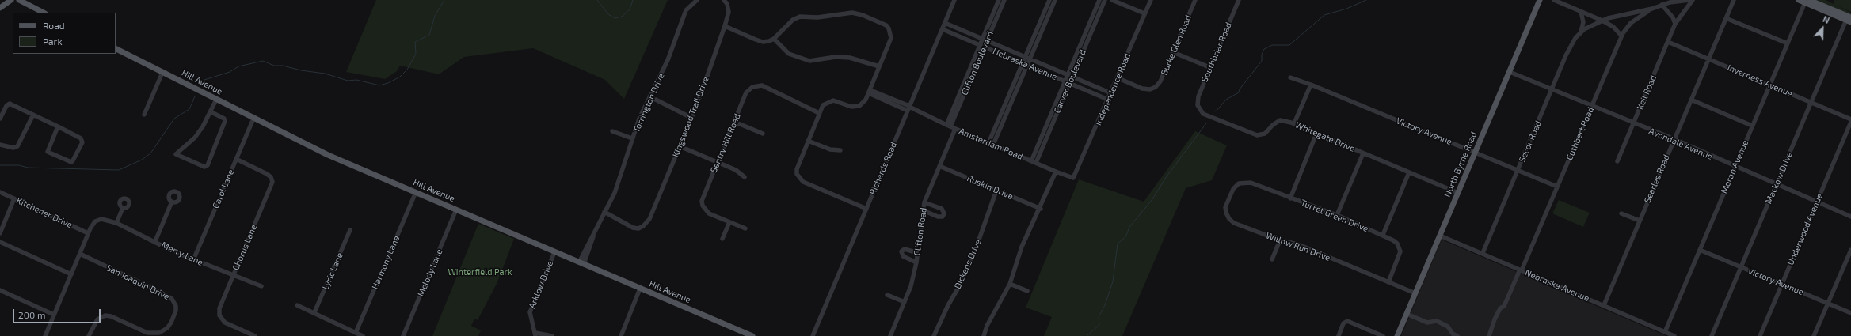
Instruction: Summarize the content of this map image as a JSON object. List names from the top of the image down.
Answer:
{
  "streets": {
    "main road": ["Hill Avenue", "North Byrne Road"],
    "street": [
      "Burke Glen Road",
      "Southbriar Road",
      "Clifton Boulevard",
      "Nebraska Avenue",
      "Inverness Avenue",
      "Carver Boulevard",
      "Independence Road",
      "Keil Road",
      "Torrington Drive",
      "Kingswood Trail Drive",
      "Victory Avenue",
      "Cuthbert Road",
      "Whitegate Drive",
      "Secor Road",
      "Sentry Hill Road",
      "Amsterdam Road",
      "Avondale Avenue",
      "Moran Avenue",
      "Richards Road",
      "Mackow Drive",
      "Searles Road",
      "Ruskin Drive",
      "Carol Lane",
      "Kitchener Drive",
      "Turret Green Drive",
      "Underwood Avenue",
      "Clifton Road",
      "Willow Run Drive",
      "Chorus Lane",
      "Merry Lane",
      "Harmony Lane",
      "Dickens Drive",
      "Lyric Lane",
      "Melody Lane",
      "San Joaquin Drive",
      "Arklow Drive"
    ]
  },
  "crossings": [
    ["Burke Glen Road", "Independence Road"],
    ["Southbriar Road", "Whitegate Drive"],
    ["Clifton Boulevard", "Nebraska Avenue"],
    ["Clifton Boulevard", "Amsterdam Road"],
    ["Clifton Boulevard", "Clifton Road"],
    ["Nebraska Avenue", "Carver Boulevard"],
    ["Nebraska Avenue", "Independence Road"],
    ["Nebraska Avenue", "Cuthbert Road"],
    ["Nebraska Avenue", "Secor Road"],
    ["Nebraska Avenue", "North Byrne Road"],
    ["Nebraska Avenue", "Moran Avenue"],
    ["Nebraska Avenue", "Richards Road"],
    ["Nebraska Avenue", "Searles Road"],
    ["Inverness Avenue", "Keil Road"],
    ["Inverness Avenue", "Moran Avenue"],
    ["Inverness Avenue", "Mackow Drive"],
    ["Inverness Avenue", "Searles Road"],
    ["Carver Boulevard", "Amsterdam Road"],
    ["Hill Avenue", "Torrington Drive"],
    ["Hill Avenue", "Carol Lane"],
    ["Hill Avenue", "Harmony Lane"],
    ["Hill Avenue", "Melody Lane"],
    ["Hill Avenue", "Arklow Drive"],
    ["Independence Road", "Amsterdam Road"],
    ["Keil Road", "Avondale Avenue"],
    ["Torrington Drive", "Kingswood Trail Drive"],
    ["Victory Avenue", "Cuthbert Road"],
    ["Victory Avenue", "Secor Road"],
    ["Victory Avenue", "North Byrne Road"],
    ["Victory Avenue", "Moran Avenue"],
    ["Victory Avenue", "Mackow Drive"],
    ["Victory Avenue", "Underwood Avenue"],
    ["Cuthbert Road", "Secor Road"],
    ["Cuthbert Road", "Avondale Avenue"],
    ["Whitegate Drive", "North Byrne Road"],
    ["Secor Road", "Avondale Avenue"],
    ["Amsterdam Road", "Richards Road"],
    ["Amsterdam Road", "Clifton Road"],
    ["Avondale Avenue", "North Byrne Road"],
    ["Avondale Avenue", "Moran Avenue"],
    ["Avondale Avenue", "Mackow Drive"],
    ["Avondale Avenue", "Searles Road"],
    ["Avondale Avenue", "Underwood Avenue"],
    ["North Byrne Road", "Willow Run Drive"],
    ["Ruskin Drive", "Clifton Road"],
    ["Ruskin Drive", "Dickens Drive"],
    ["Carol Lane", "Chorus Lane"],
    ["Carol Lane", "Merry Lane"],
    ["Kitchener Drive", "Merry Lane"],
    ["Turret Green Drive", "Willow Run Drive"],
    ["Chorus Lane", "Merry Lane"]
  ],
  "parks": ["Winterfield Park"],
  "legend": ["Road", "Park"],
  "scale_bar": "200 m",
  "north": "top right"
}
